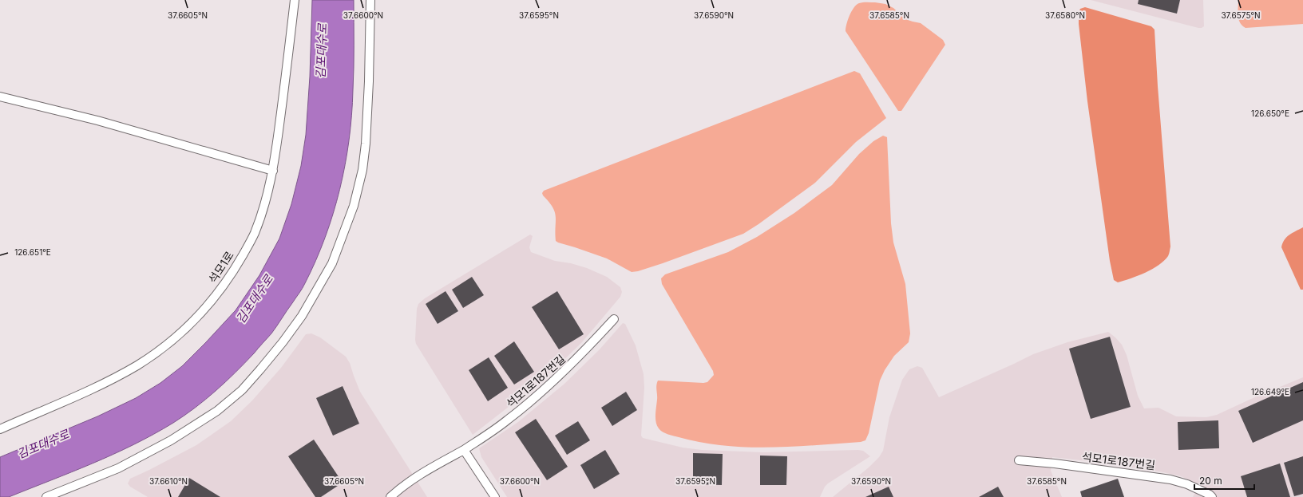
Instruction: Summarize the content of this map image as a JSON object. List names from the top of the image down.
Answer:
{
  "streets": {
    "lane": ["석모1로", "석모1로187번길"]
  },
  "water": ["김포대수로"],
  "scale_bar": "20 m",
  "coordinates": [
    "37.6605°N",
    "37.6600°N",
    "37.6595°N",
    "37.6590°N",
    "37.6585°N",
    "37.6580°N",
    "37.6575°N",
    "126.650°E",
    "126.651°E",
    "126.649°E",
    "37.6610°N"
  ]
}
